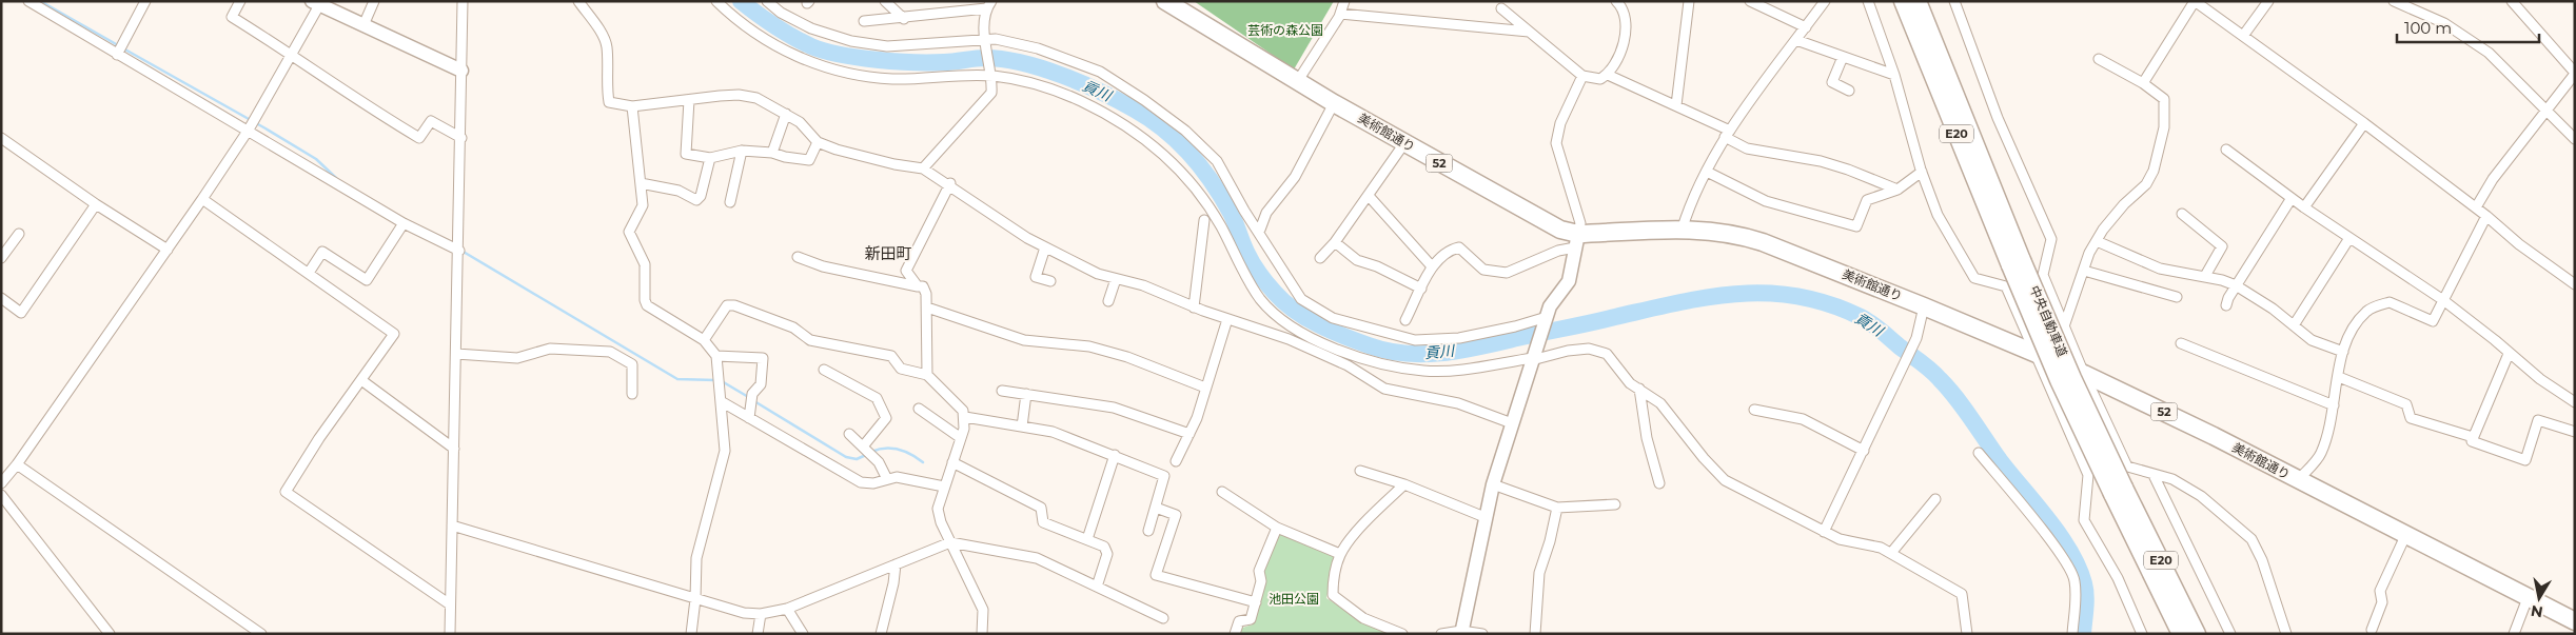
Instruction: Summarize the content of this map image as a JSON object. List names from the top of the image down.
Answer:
{
  "streets": {
    "highway": [
      "美術館通り",
      "E20",
      "52",
      "中央自動車道"
    ]
  },
  "districts": ["新田町"],
  "water": ["貢川"],
  "parks": ["芸術の森公園", "池田公園"],
  "scale_bar": "100 m",
  "north": "bottom"
}
